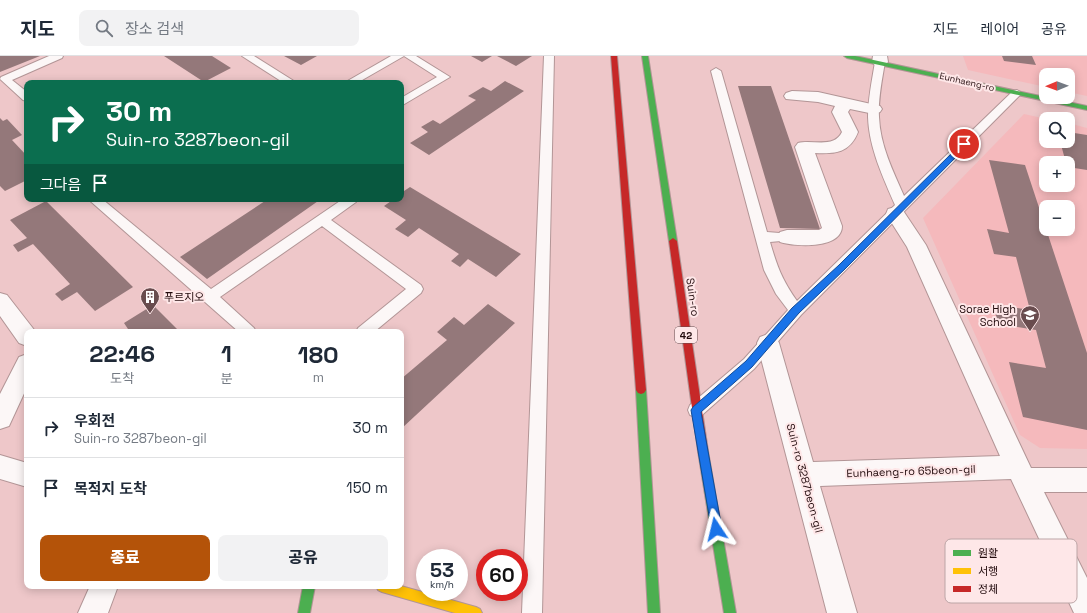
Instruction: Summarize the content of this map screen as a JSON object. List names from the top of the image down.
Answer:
{
  "streets": {
    "main road": ["Eunhaeng-ro", "Suin-ro", "42"],
    "street": ["Eunhaeng-ro 65beon-gil", "Suin-ro 3287beon-gil"]
  },
  "crossings": [
    ["Eunhaeng-ro 65beon-gil", "Suin-ro 3287beon-gil"]
  ],
  "places": {
    "building": ["푸르지오"],
    "school or university": ["Sorae High School"]
  },
  "legend": ["원활", "서행", "정체"],
  "north": "left",
  "page": {
    "header": "지도",
    "search": "장소 검색",
    "nav": ["지도", "레이어", "공유"],
    "map_buttons": ["+", "−"],
    "turn": ["30 m", "Suin-ro 3287beon-gil"],
    "then": "그다음",
    "eta": [
      "22:46",
      "도착",
      "1",
      "분",
      "180",
      "m"
    ],
    "list": [
      {
        "name": "우회전",
        "note": "Suin-ro 3287beon-gil",
        "value": "30 m"
      },
      {
        "name": "목적지 도착",
        "value": "150 m"
      }
    ],
    "buttons": ["종료", "공유"],
    "speed": "53 km/h",
    "limit": "60"
  }
}
